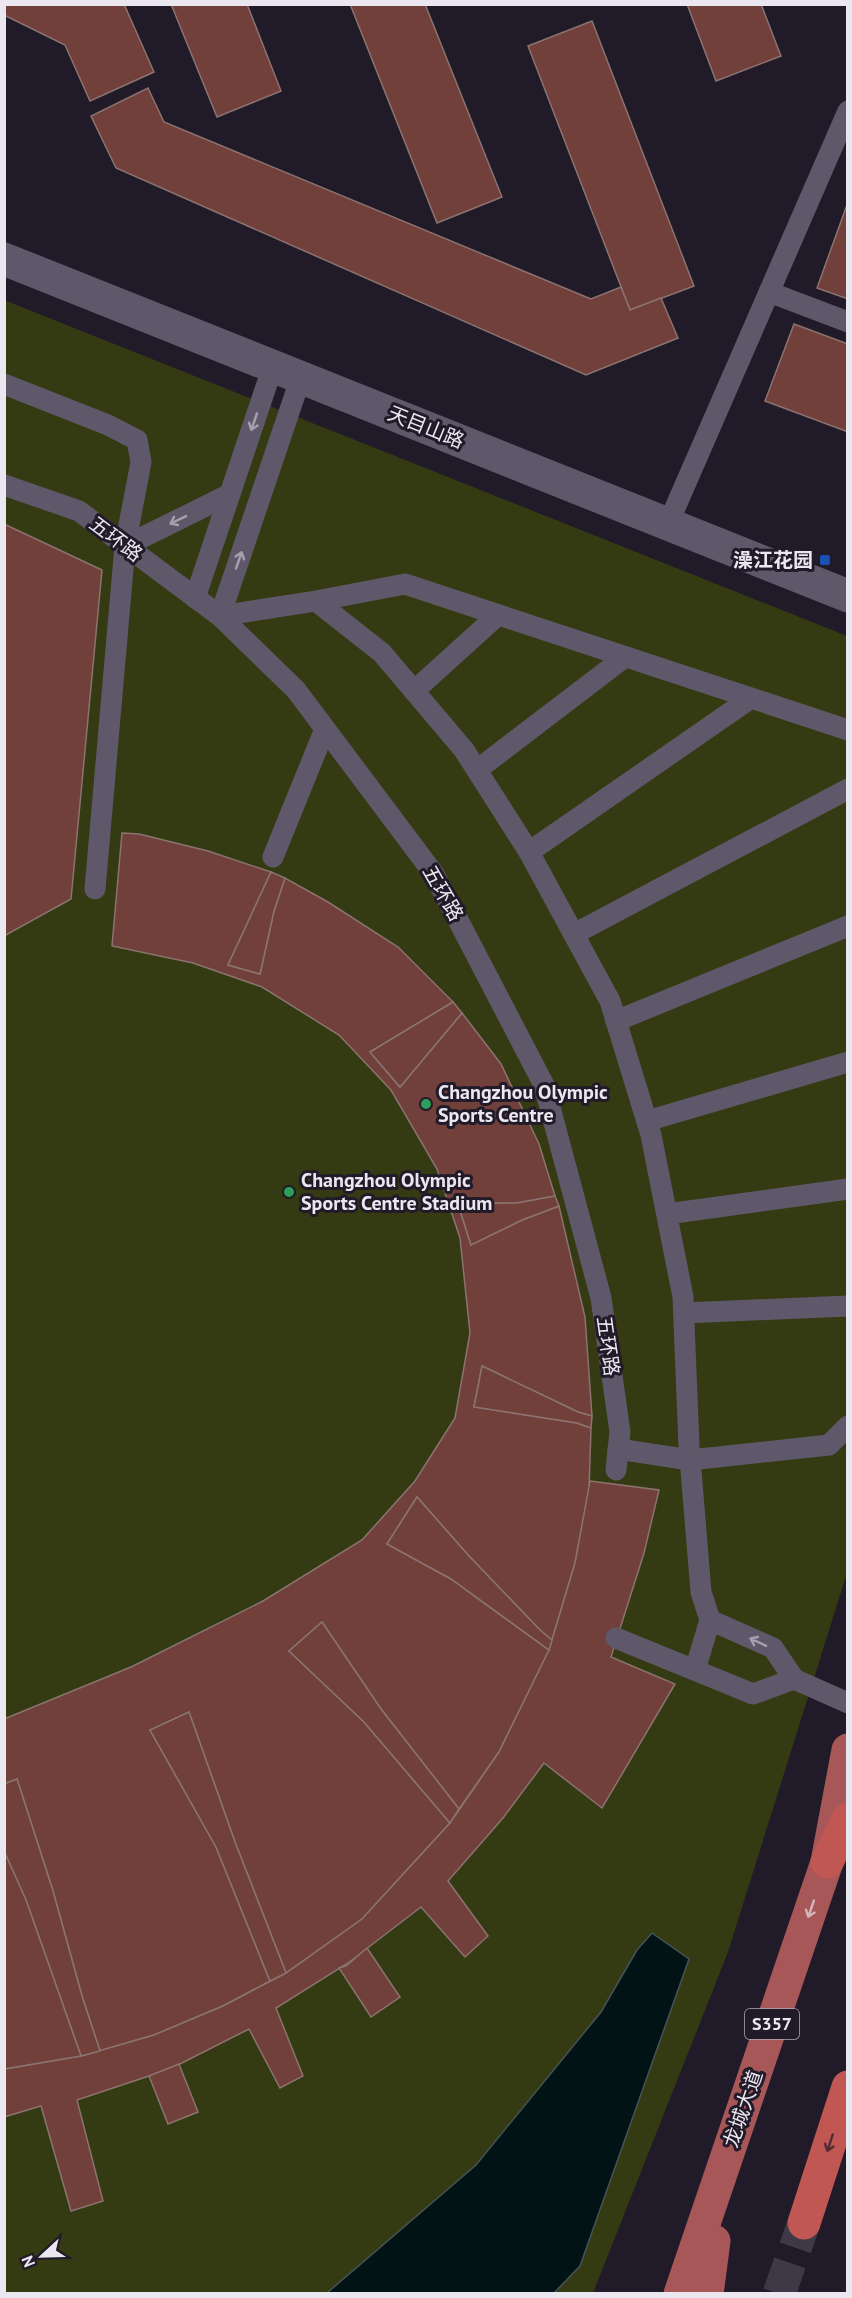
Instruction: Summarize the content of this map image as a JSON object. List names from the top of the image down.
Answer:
{
  "streets": {
    "main road": ["S357", "龙城大道"],
    "street": ["天目山路"],
    "lane": ["五环路"]
  },
  "one_way": ["龙城大道"],
  "places": {
    "transit": ["澡江花园"],
    "other": ["Changzhou Olympic Sports Centre", "Changzhou Olympic Sports Centre Stadium"]
  },
  "north": "left"
}
